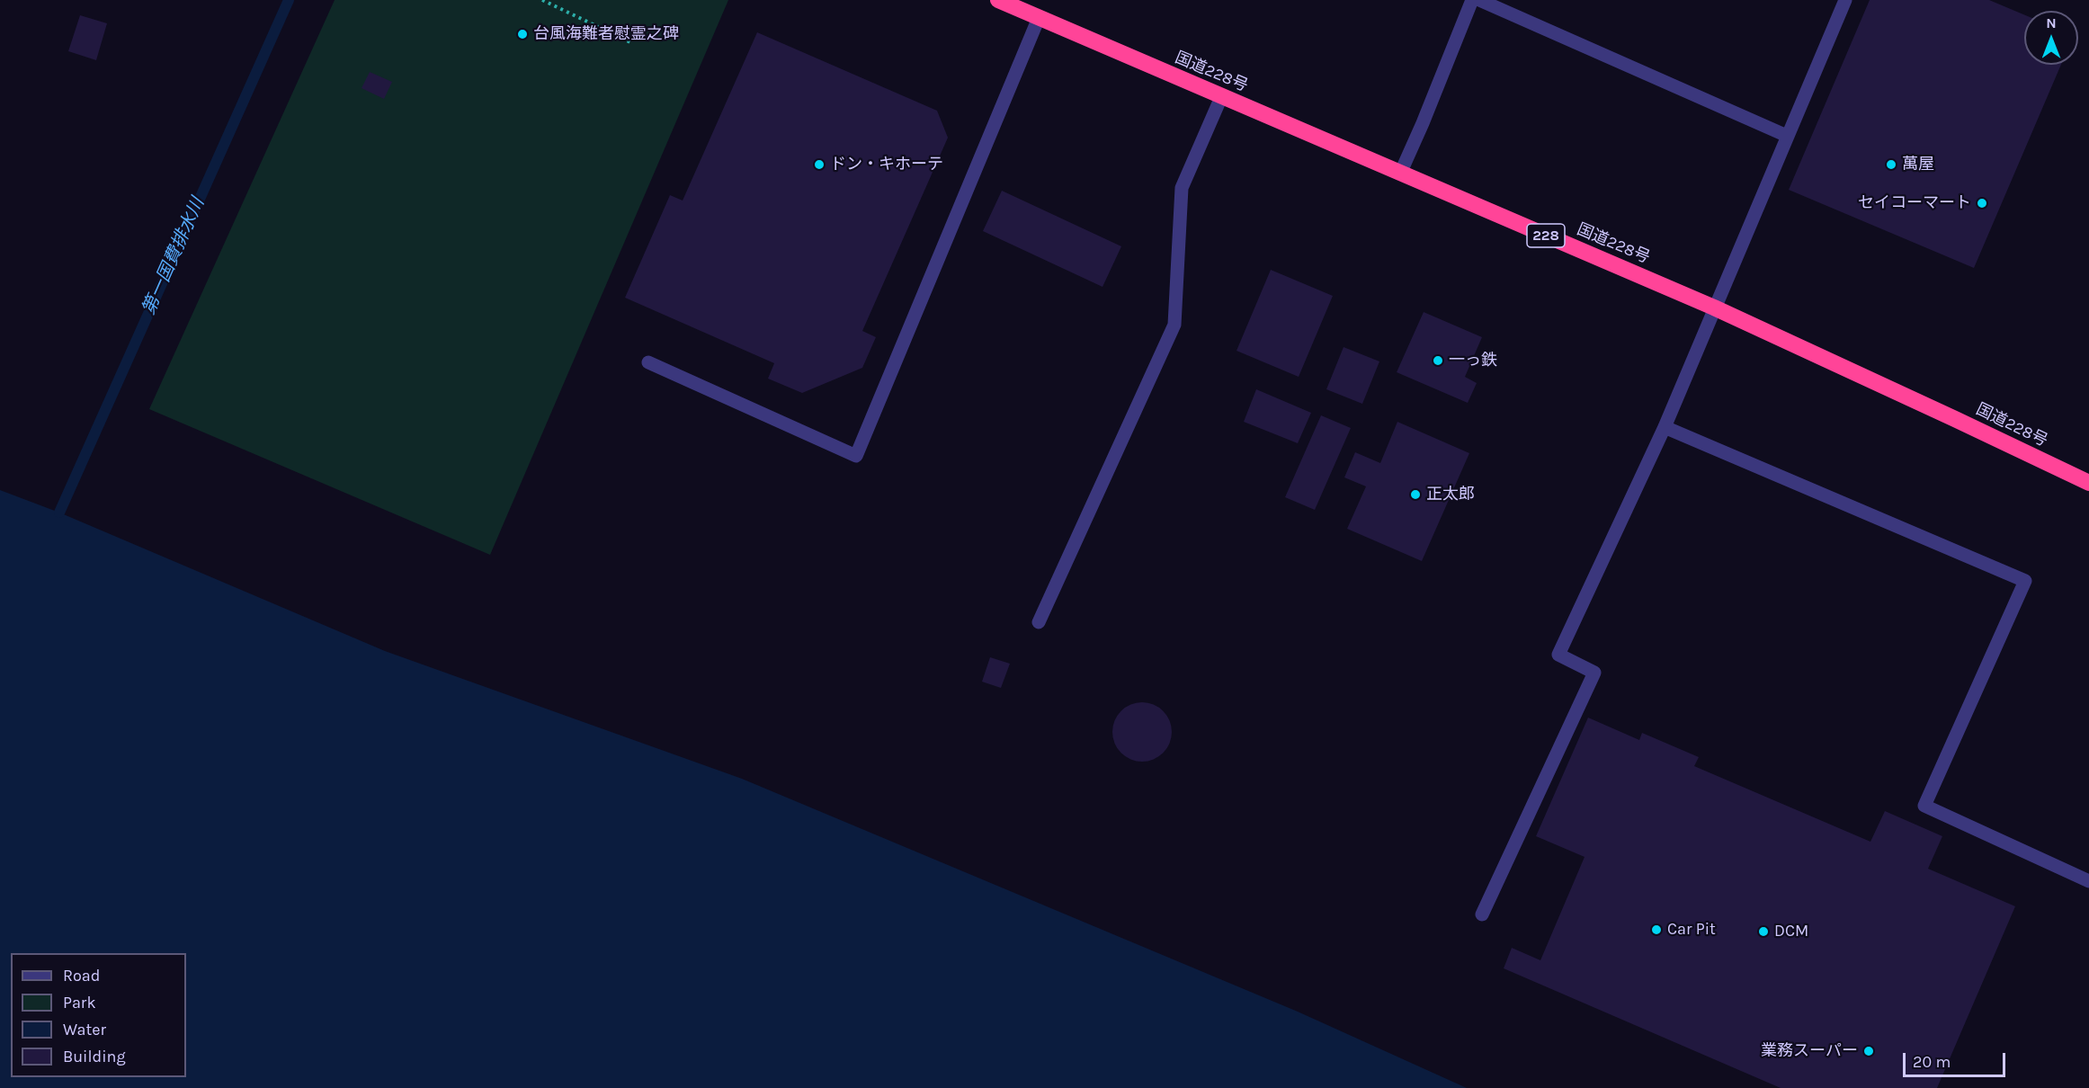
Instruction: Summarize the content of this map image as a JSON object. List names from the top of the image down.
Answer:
{
  "streets": {
    "highway": ["国道228号", "228"]
  },
  "water": ["第一国費排水川"],
  "places": [
    "台風海難者慰霊之碑",
    "ドン・キホーテ",
    "萬屋",
    "セイコーマート",
    "一っ鉄",
    "正太郎",
    "Car Pit",
    "DCM",
    "業務スーパー"
  ],
  "legend": [
    "Road",
    "Park",
    "Water",
    "Building"
  ],
  "scale_bar": "20 m",
  "north": "top"
}
